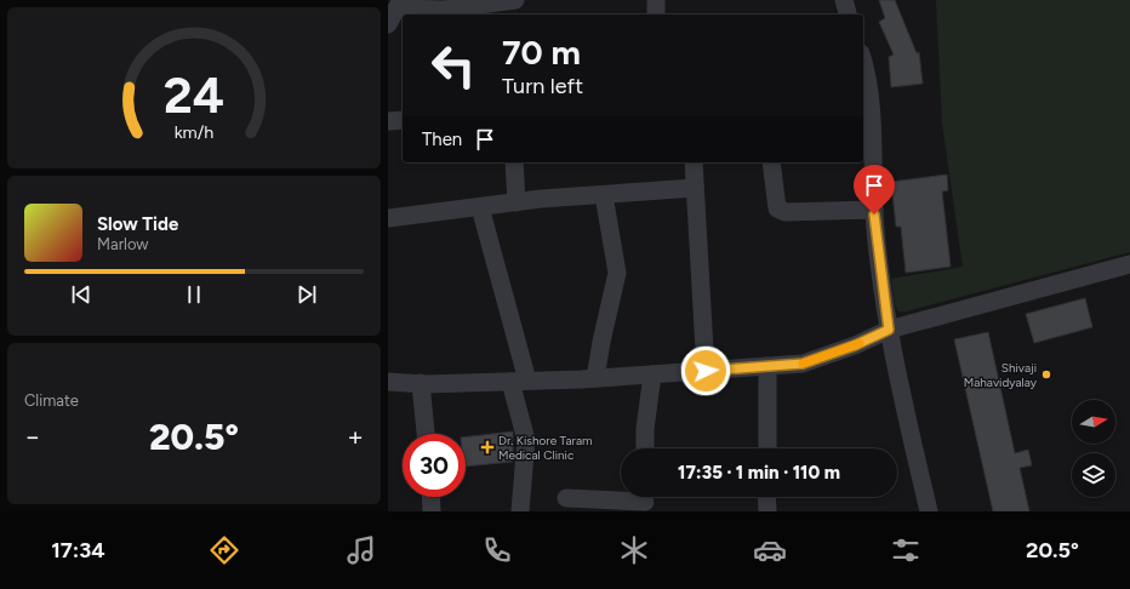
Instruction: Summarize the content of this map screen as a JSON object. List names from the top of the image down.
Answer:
{
  "places": {
    "other": ["Shivaji Mahavidyalay"],
    "health": ["Dr. Kishore Taram Medical Clinic"]
  },
  "north": "right",
  "page": {
    "turn": ["70 m", "Turn left"],
    "then": "Then",
    "song": ["Slow Tide", "Marlow"],
    "tile": "Climate",
    "heat": ["−", "20.5°", "+"],
    "limit": "30",
    "trip": "17:35 · 1 min · 110 m",
    "tabs": ["17:34", "20.5°"],
    "gauge": ["24", "km/h"]
  }
}
